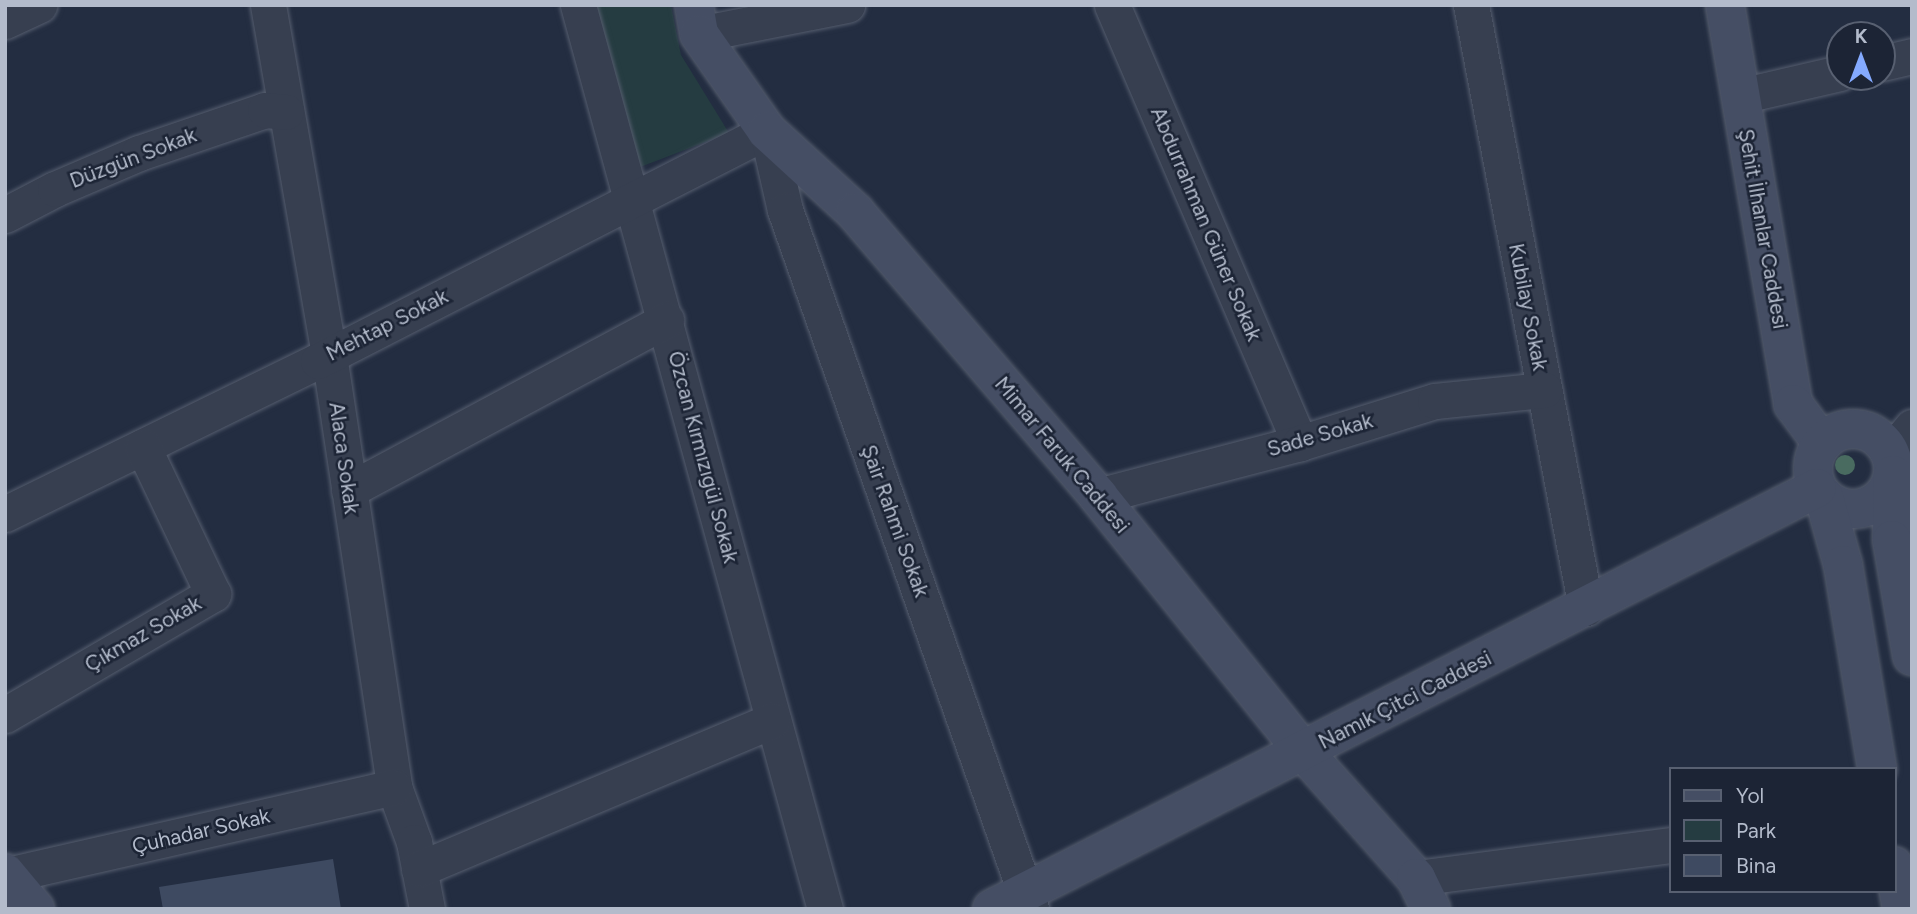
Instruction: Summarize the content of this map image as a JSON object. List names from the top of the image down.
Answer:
{
  "streets": {
    "street": [
      "Düzgün Sokak",
      "Abdurrahman Güner Sokak",
      "Şehit İlhanlar Caddesi",
      "Kubilay Sokak",
      "Mehtap Sokak",
      "Sade Sokak",
      "Mimar Faruk Caddesi",
      "Özcan Kırmızıgül Sokak",
      "Alaca Sokak",
      "Şair Rahmi Sokak",
      "Çıkmaz Sokak",
      "Namık Çitci Caddesi",
      "Çuhadar Sokak"
    ]
  },
  "crossings": [
    ["Düzgün Sokak", "Alaca Sokak"],
    ["Abdurrahman Güner Sokak", "Sade Sokak"],
    ["Şehit İlhanlar Caddesi", "Namık Çitci Caddesi"],
    ["Kubilay Sokak", "Sade Sokak"],
    ["Kubilay Sokak", "Namık Çitci Caddesi"],
    ["Mehtap Sokak", "Mimar Faruk Caddesi"],
    ["Mehtap Sokak", "Özcan Kırmızıgül Sokak"],
    ["Mehtap Sokak", "Alaca Sokak"],
    ["Mehtap Sokak", "Şair Rahmi Sokak"],
    ["Mehtap Sokak", "Çıkmaz Sokak"],
    ["Sade Sokak", "Mimar Faruk Caddesi"],
    ["Mimar Faruk Caddesi", "Şair Rahmi Sokak"],
    ["Mimar Faruk Caddesi", "Namık Çitci Caddesi"],
    ["Alaca Sokak", "Çuhadar Sokak"],
    ["Şair Rahmi Sokak", "Namık Çitci Caddesi"]
  ],
  "legend": ["Yol", "Park", "Bina"],
  "north": "top"
}
